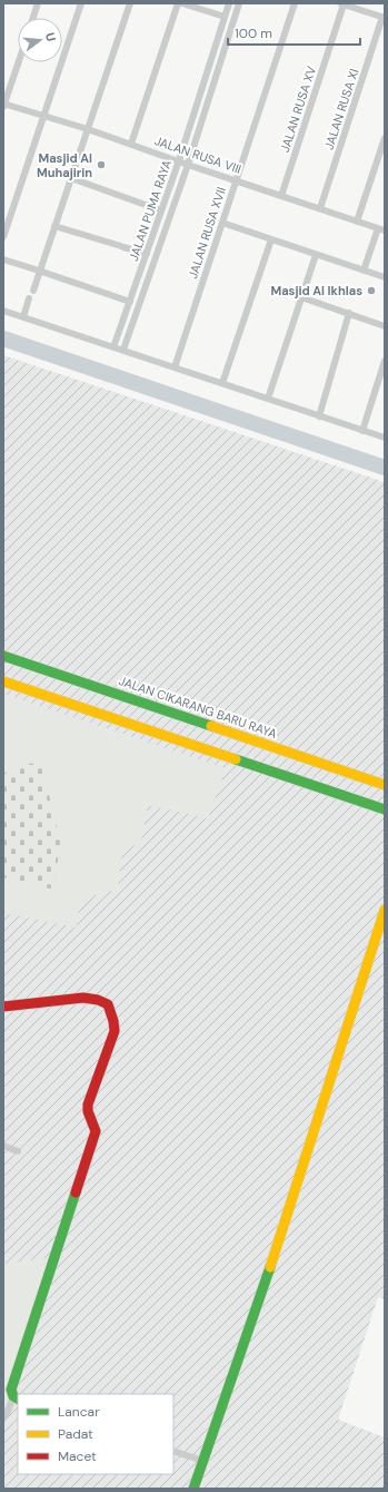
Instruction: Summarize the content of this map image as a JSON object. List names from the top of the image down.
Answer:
{
  "streets": {
    "street": [
      "JALAN RUSA XV",
      "JALAN RUSA XI",
      "JALAN RUSA VIII",
      "JALAN PUMA RAYA",
      "JALAN RUSA XVII",
      "JALAN CIKARANG BARU RAYA"
    ]
  },
  "crossings": [
    ["JALAN RUSA XV", "JALAN RUSA VIII"],
    ["JALAN RUSA XI", "JALAN RUSA VIII"],
    ["JALAN RUSA VIII", "JALAN PUMA RAYA"],
    ["JALAN RUSA VIII", "JALAN RUSA XVII"]
  ],
  "places": ["Masjid Al Muhajirin", "Masjid Al Ikhlas"],
  "legend": ["Lancar", "Padat", "Macet"],
  "scale_bar": "100 m",
  "north": "right"
}
